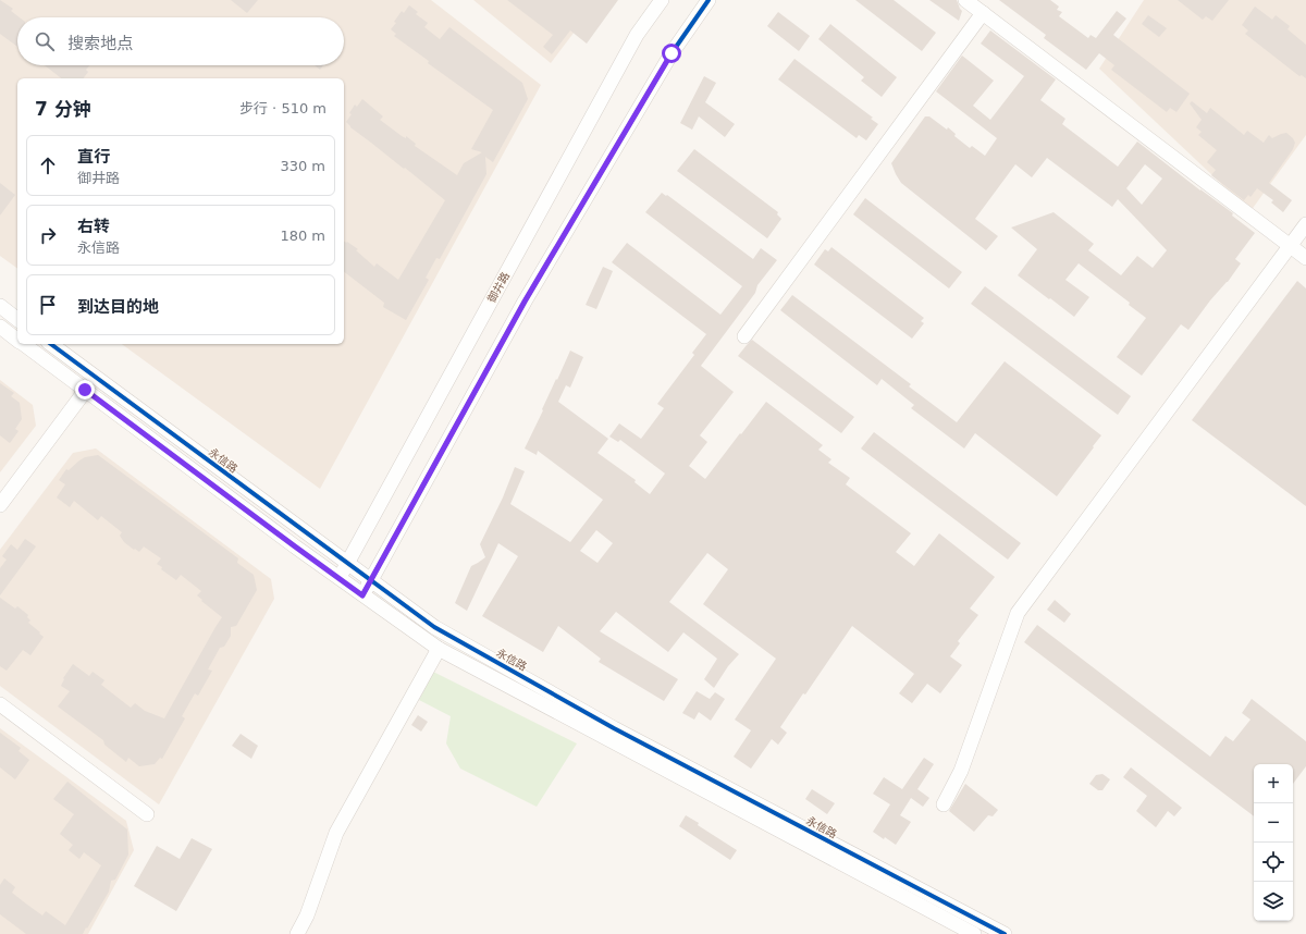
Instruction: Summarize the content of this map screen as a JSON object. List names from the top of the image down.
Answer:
{
  "streets": {
    "street": ["御井路", "永信路"]
  },
  "crossings": [
    ["御井路", "永信路"]
  ],
  "page": {
    "search": "搜索地点",
    "heading": ["7 分钟", "步行 · 510 m"],
    "list": [
      ["直行", "御井路", "330 m"],
      ["右转", "永信路", "180 m"],
      "到达目的地"
    ],
    "map_buttons": ["+", "−"]
  }
}
